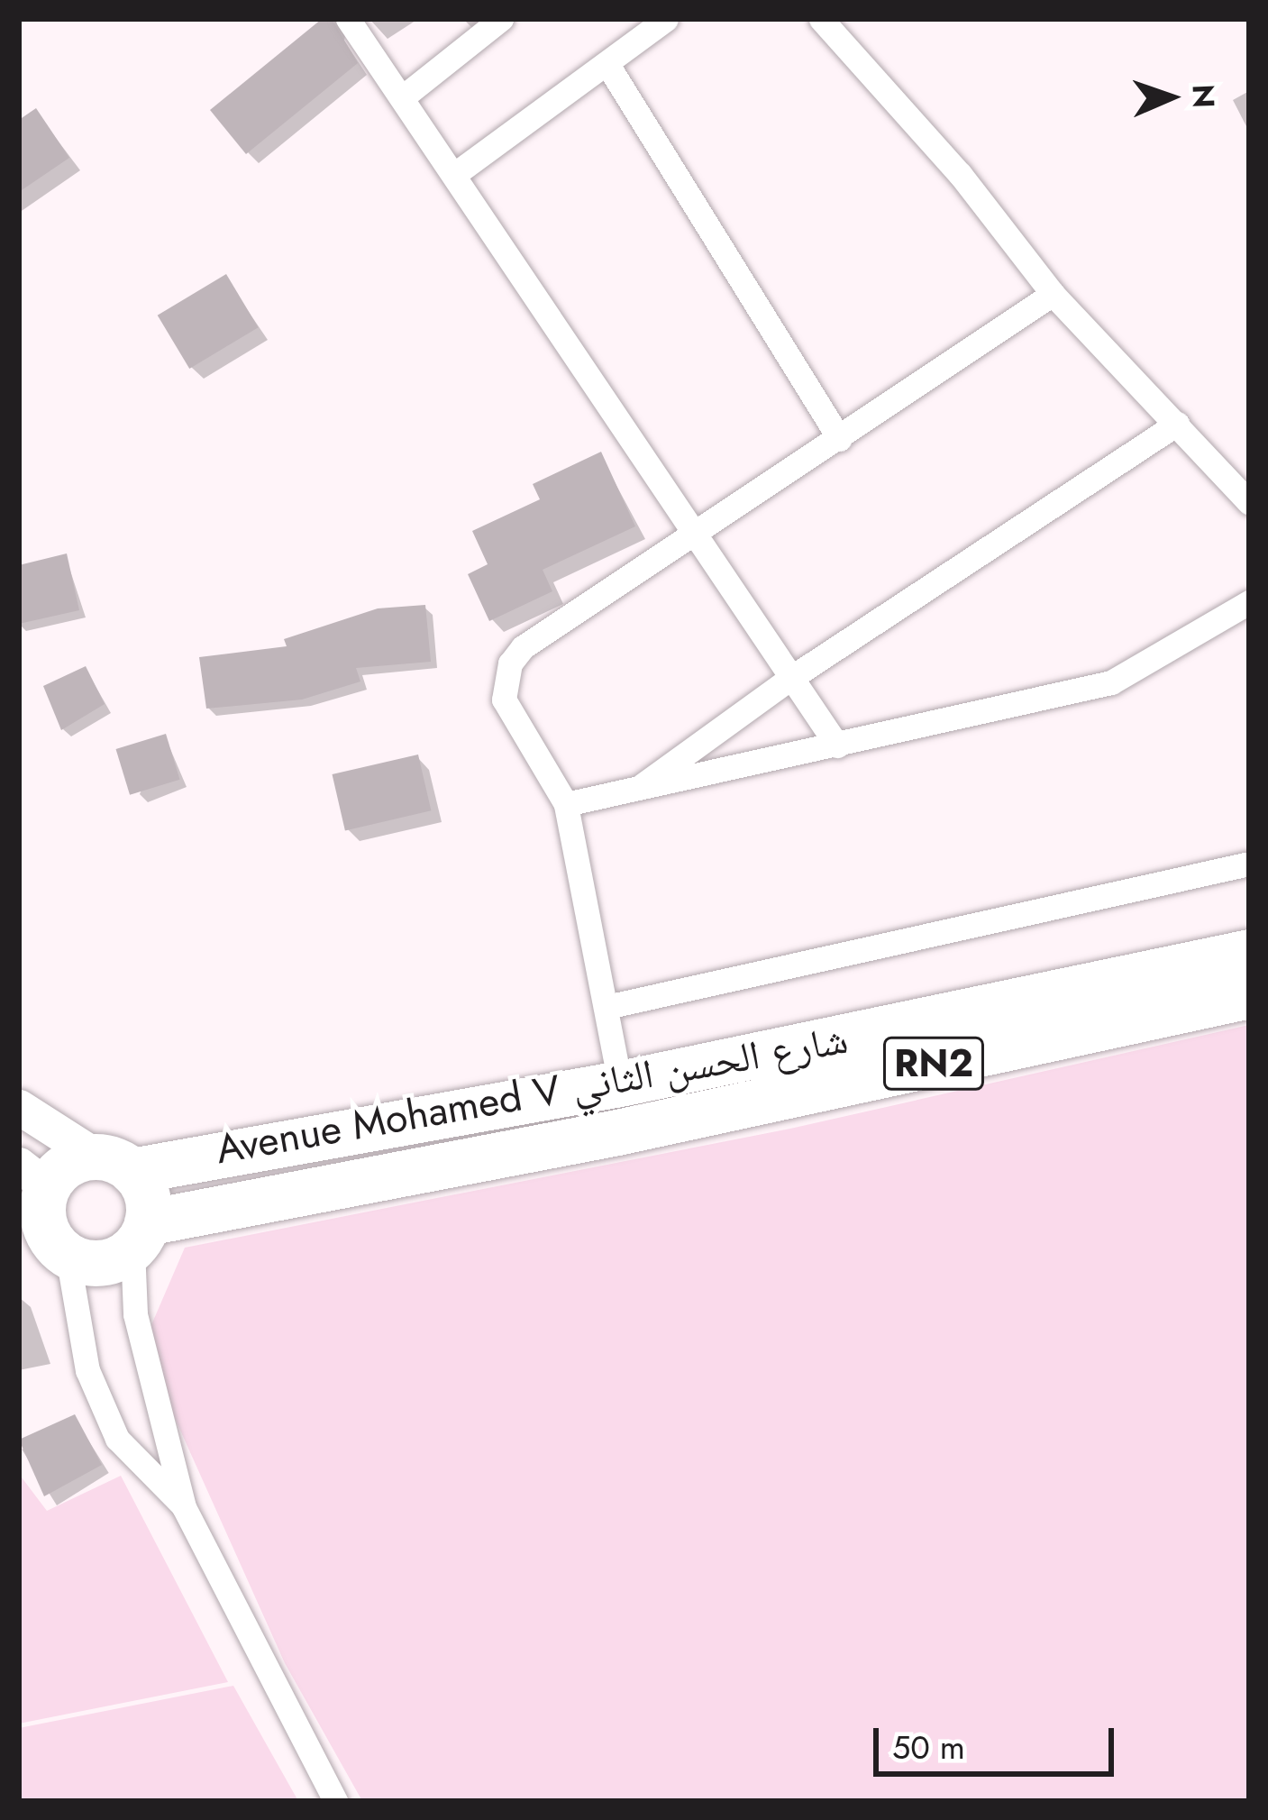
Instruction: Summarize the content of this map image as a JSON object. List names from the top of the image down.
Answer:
{
  "streets": {
    "highway": ["RN2", "Avenue Mohamed V شارع الحسن الثاني"]
  },
  "crossings": [
    ["RN2", "Avenue Mohamed V شارع الحسن الثاني"]
  ],
  "scale_bar": "50 m",
  "north": "right"
}
